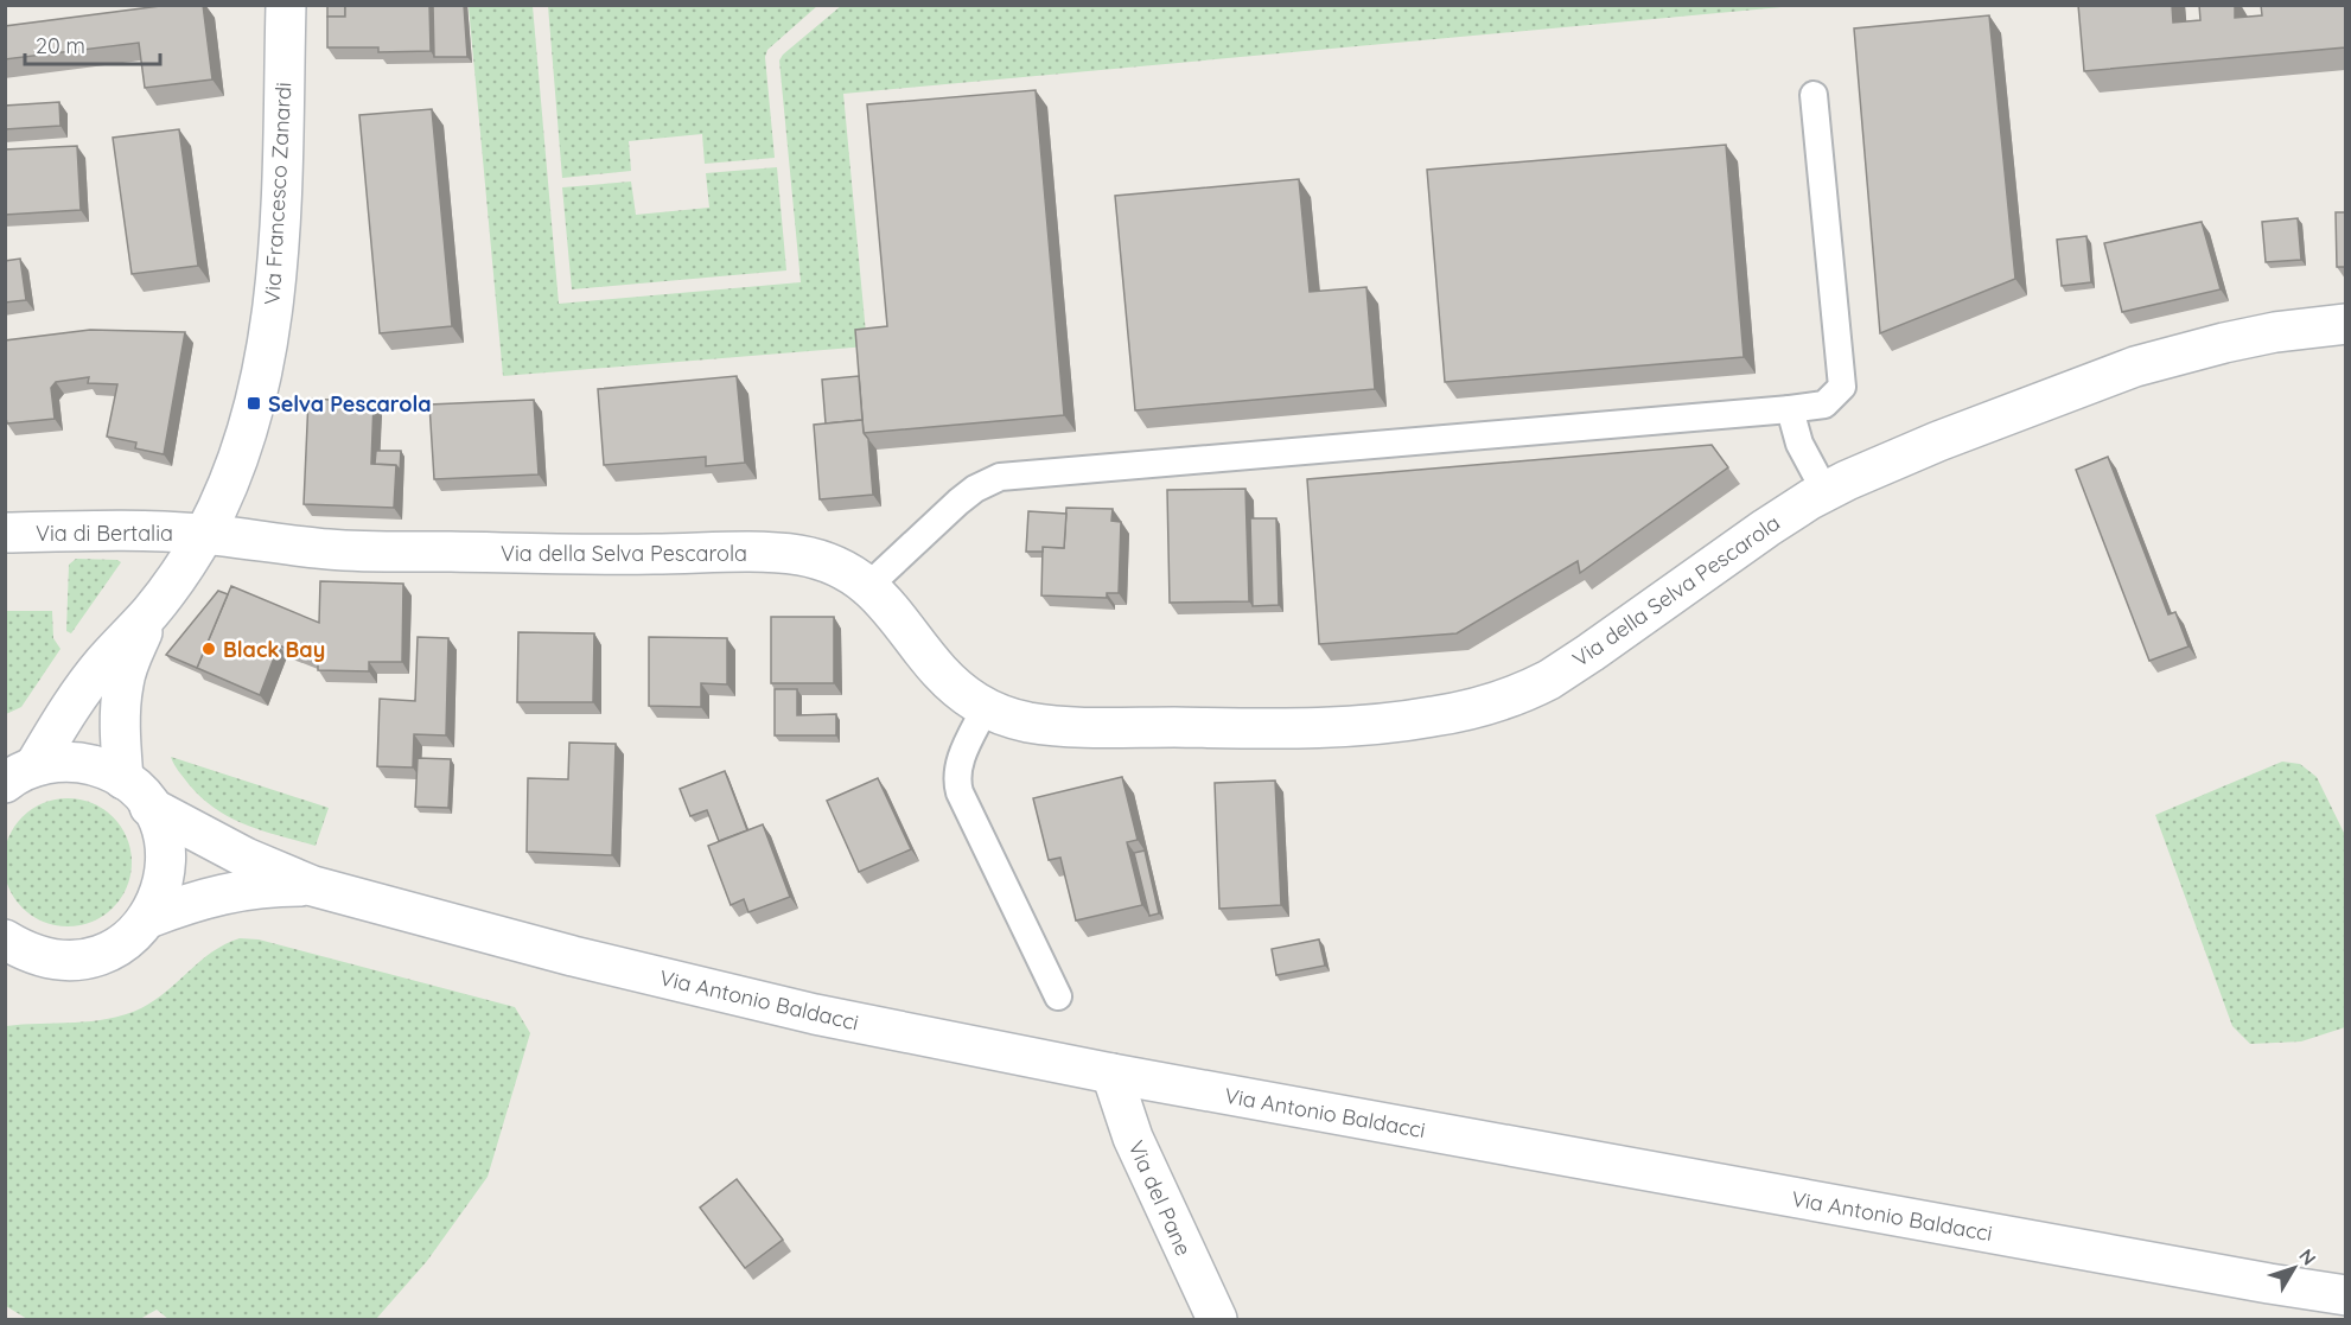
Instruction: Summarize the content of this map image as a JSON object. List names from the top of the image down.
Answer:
{
  "streets": {
    "street": [
      "Via Francesco Zanardi",
      "Via di Bertalia",
      "Via della Selva Pescarola",
      "Via Antonio Baldacci",
      "Via del Pane"
    ]
  },
  "crossings": [
    ["Via Francesco Zanardi", "Via di Bertalia"],
    ["Via Francesco Zanardi", "Via della Selva Pescarola"],
    ["Via di Bertalia", "Via della Selva Pescarola"],
    ["Via Antonio Baldacci", "Via del Pane"]
  ],
  "places": {
    "transit": ["Selva Pescarola"],
    "other": ["Black Bay"]
  },
  "scale_bar": "20 m",
  "north": "top right"
}
